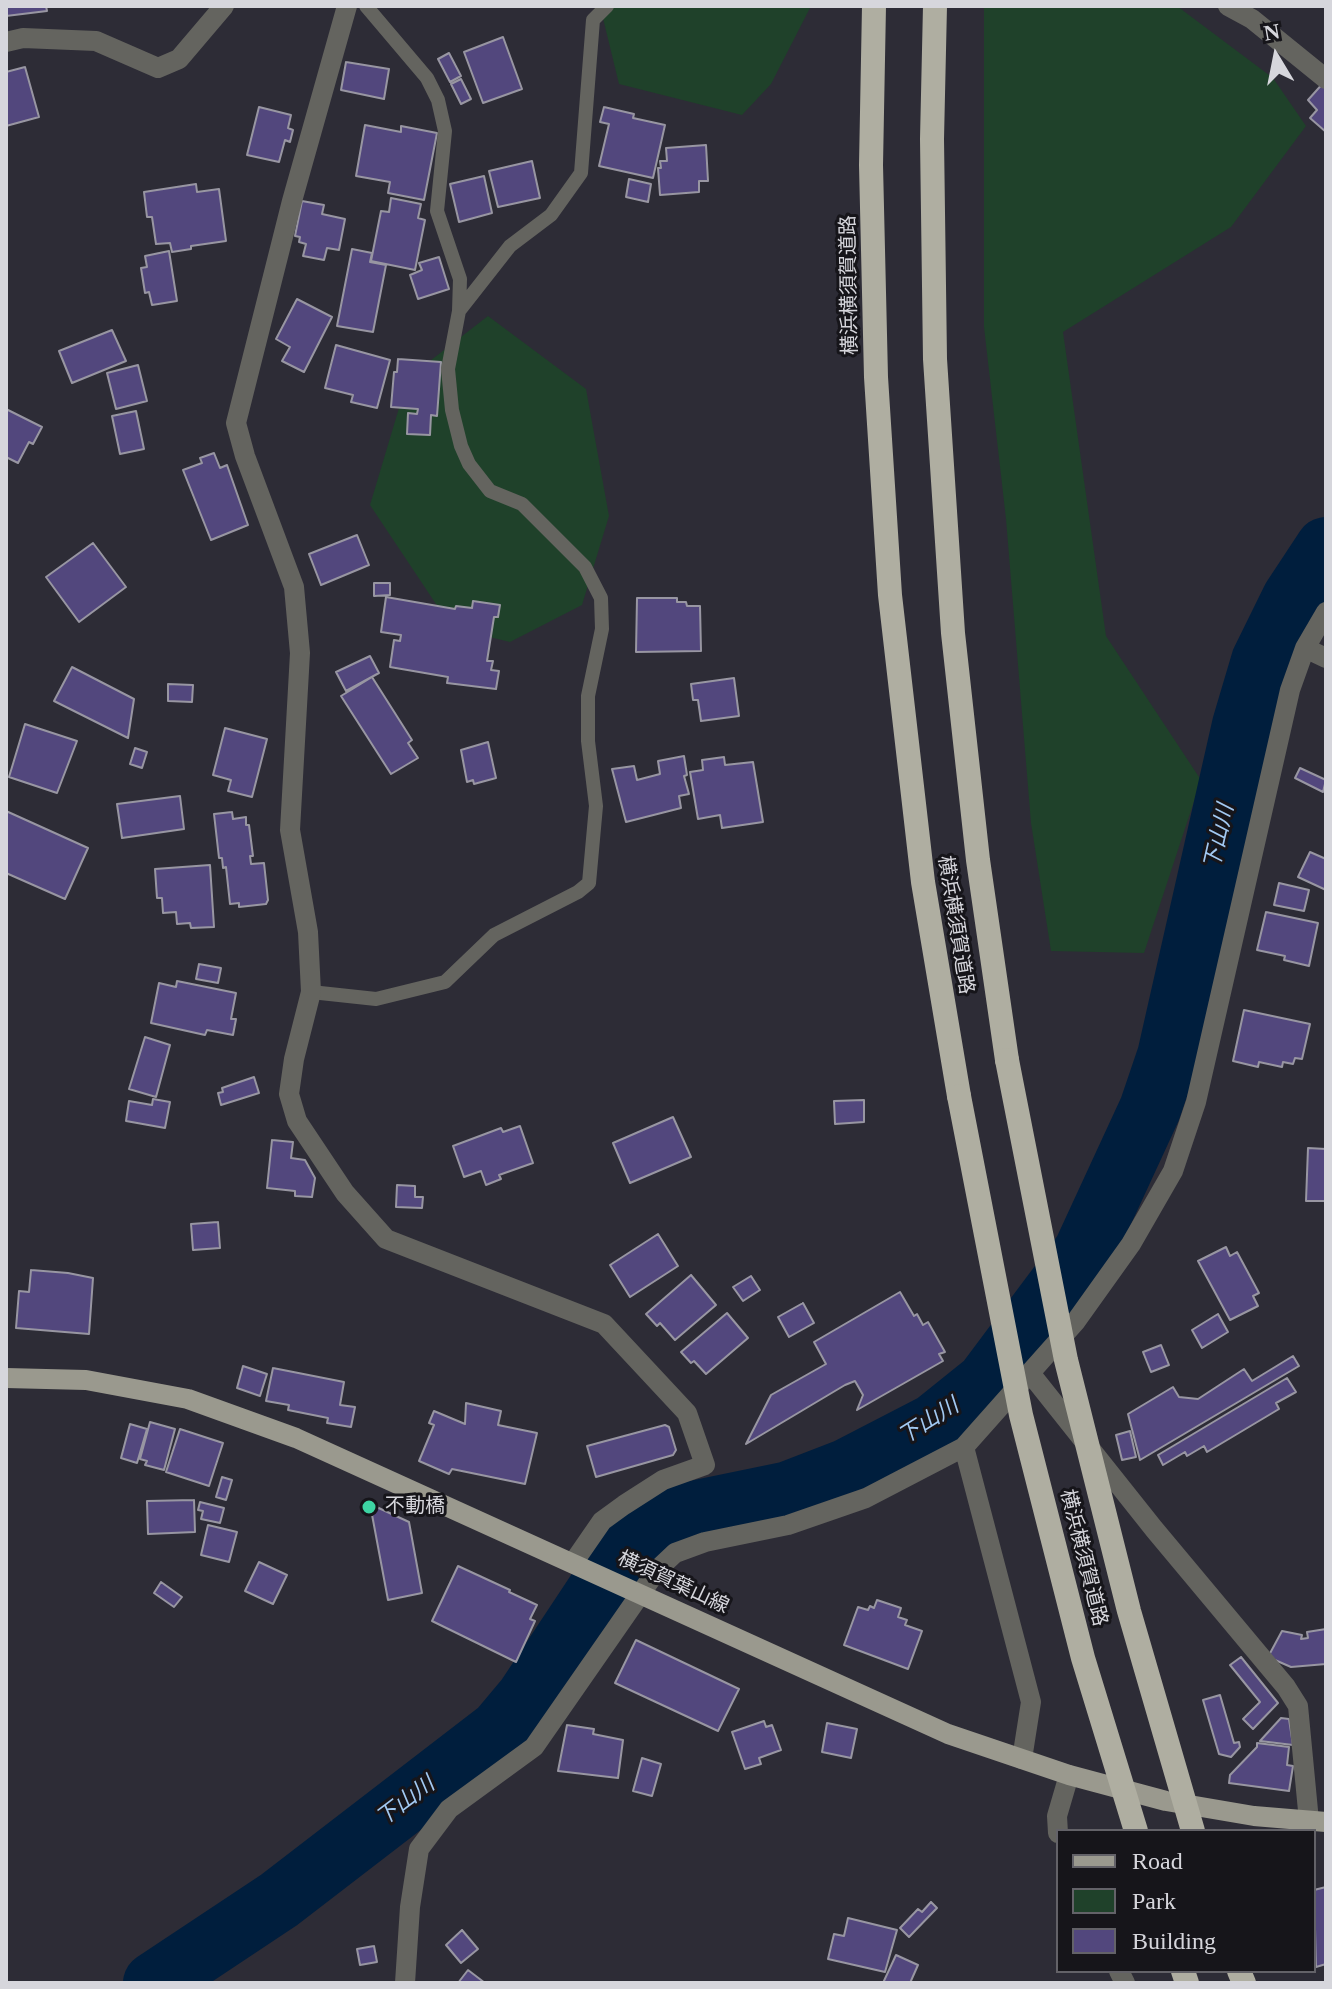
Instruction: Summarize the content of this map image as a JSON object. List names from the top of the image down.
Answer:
{
  "streets": {
    "highway": ["横浜横須賀道路"],
    "main road": ["横須賀葉山線"]
  },
  "water": ["下山川"],
  "places": ["不動橋"],
  "legend": ["Road", "Park", "Building"],
  "north": "top"
}
